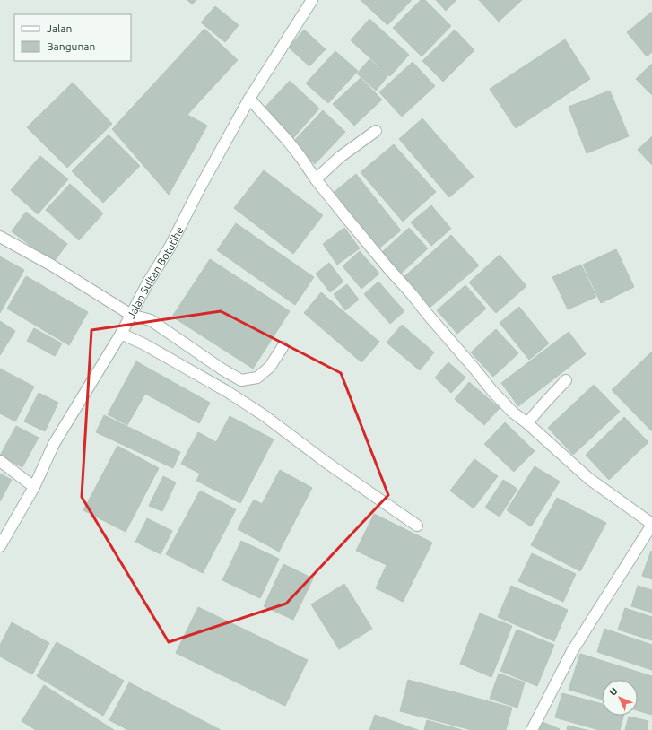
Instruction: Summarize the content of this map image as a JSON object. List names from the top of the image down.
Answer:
{
  "streets": {
    "street": ["Jalan Sultan Botutihe"]
  },
  "legend": ["Jalan", "Bangunan"],
  "north": "top left"
}
